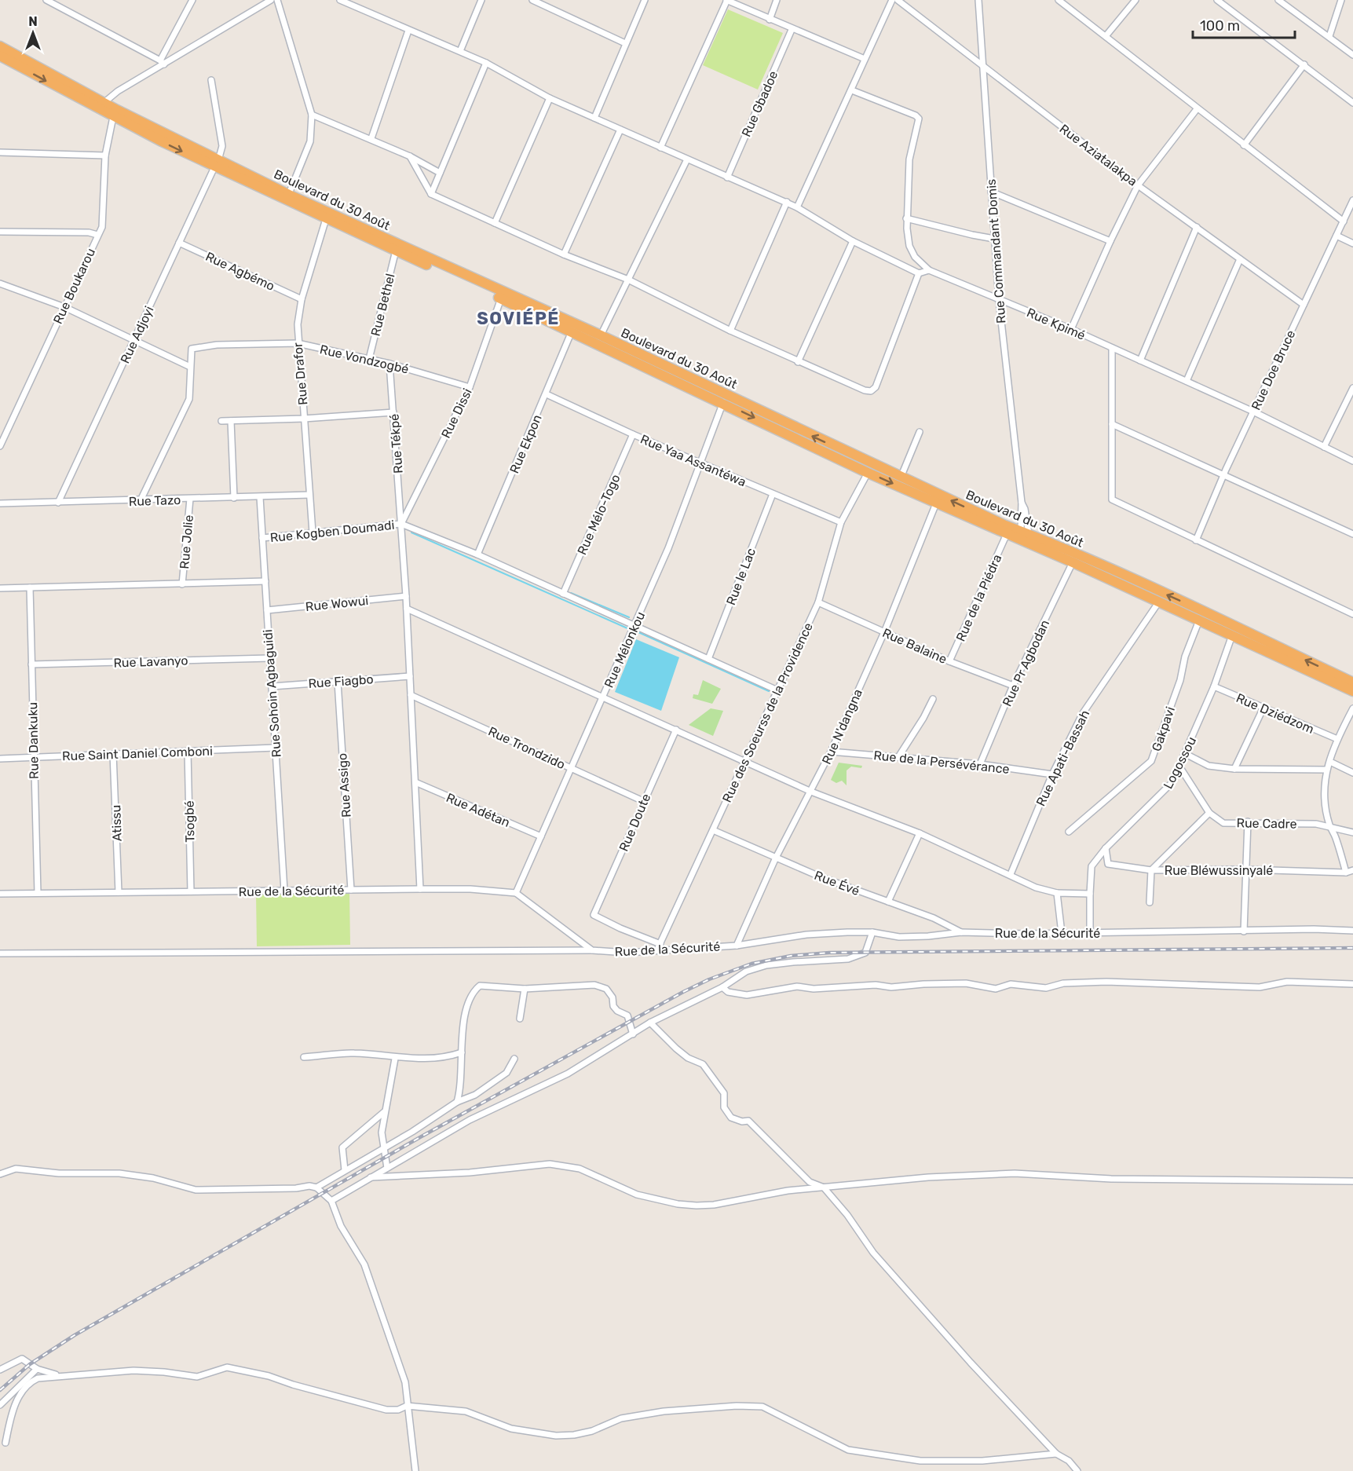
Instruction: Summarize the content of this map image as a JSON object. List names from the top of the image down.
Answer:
{
  "streets": {
    "highway": ["Boulevard du 30 Août"],
    "street": [
      "Rue Gbadoe",
      "Rue Aziatalakpa",
      "Rue Commandant Domis",
      "Rue Agbémo",
      "Rue Boukarou",
      "Rue Bethel",
      "Rue Kpimé",
      "Rue Adjoyi",
      "Rue Vondzogbé",
      "Rue Doe Bruce",
      "Rue Drafor",
      "Rue Dissi",
      "Rue Tékpé",
      "Rue Ekpon",
      "Rue Yaa Assantéwa",
      "Rue Tazo",
      "Rue Mélo-Togo",
      "Rue Kogben Doumadi",
      "Rue Jolie",
      "Rue le Lac",
      "Rue de la Piédra",
      "Rue Wowui",
      "Rue Balaine",
      "Rue Mélonkou",
      "Rue Lavanyo",
      "Rue Pr Agbodan",
      "Rue Fiagbo",
      "Rue Sohoin Agbaguidi",
      "Rue des Soeurss de la Providence",
      "Rue Dziédzom",
      "Rue N'dangna",
      "Gakpavi",
      "Rue Dankuku",
      "Rue Trondzido",
      "Rue Saint Daniel Comboni",
      "Rue Apati-Bassah",
      "Rue de la Persévérance",
      "Logossou",
      "Rue Assigo",
      "Rue Adétan",
      "Tsogbé",
      "Rue Doute",
      "Atissu",
      "Rue Cadre",
      "Rue Bléwussinyalé",
      "Rue Évé",
      "Rue de la Sécurité"
    ]
  },
  "crossings": [
    ["Rue Aziatalakpa", "Rue Commandant Domis"],
    ["Rue Aziatalakpa", "Rue Doe Bruce"],
    ["Boulevard du 30 Août", "Rue Commandant Domis"],
    ["Boulevard du 30 Août", "Rue Boukarou"],
    ["Boulevard du 30 Août", "Rue Bethel"],
    ["Boulevard du 30 Août", "Rue Adjoyi"],
    ["Boulevard du 30 Août", "Rue Drafor"],
    ["Boulevard du 30 Août", "Rue Dissi"],
    ["Boulevard du 30 Août", "Rue Ekpon"],
    ["Boulevard du 30 Août", "Rue de la Piédra"],
    ["Boulevard du 30 Août", "Rue Mélonkou"],
    ["Boulevard du 30 Août", "Rue Pr Agbodan"],
    ["Boulevard du 30 Août", "Rue des Soeurss de la Providence"],
    ["Boulevard du 30 Août", "Rue N'dangna"],
    ["Boulevard du 30 Août", "Gakpavi"],
    ["Boulevard du 30 Août", "Rue Apati-Bassah"],
    ["Boulevard du 30 Août", "Logossou"],
    ["Rue Commandant Domis", "Rue Kpimé"],
    ["Rue Agbémo", "Rue Adjoyi"],
    ["Rue Agbémo", "Rue Drafor"],
    ["Rue Bethel", "Rue Vondzogbé"],
    ["Rue Kpimé", "Rue Doe Bruce"],
    ["Rue Adjoyi", "Rue Tazo"],
    ["Rue Vondzogbé", "Rue Drafor"],
    ["Rue Vondzogbé", "Rue Dissi"],
    ["Rue Vondzogbé", "Rue Tékpé"],
    ["Rue Drafor", "Rue Tazo"],
    ["Rue Drafor", "Rue Kogben Doumadi"],
    ["Rue Dissi", "Rue Tékpé"],
    ["Rue Dissi", "Rue Kogben Doumadi"],
    ["Rue Tékpé", "Rue Kogben Doumadi"],
    ["Rue Tékpé", "Rue Wowui"],
    ["Rue Tékpé", "Rue Fiagbo"],
    ["Rue Tékpé", "Rue Trondzido"],
    ["Rue Tékpé", "Rue Adétan"],
    ["Rue Tékpé", "Rue de la Sécurité"],
    ["Rue Ekpon", "Rue Yaa Assantéwa"],
    ["Rue Yaa Assantéwa", "Rue Mélo-Togo"],
    ["Rue Yaa Assantéwa", "Rue le Lac"],
    ["Rue Yaa Assantéwa", "Rue Mélonkou"],
    ["Rue Yaa Assantéwa", "Rue des Soeurss de la Providence"],
    ["Rue Tazo", "Rue Jolie"],
    ["Rue Tazo", "Rue Sohoin Agbaguidi"],
    ["Rue Kogben Doumadi", "Rue Sohoin Agbaguidi"],
    ["Rue de la Piédra", "Rue Balaine"],
    ["Rue Wowui", "Rue Sohoin Agbaguidi"],
    ["Rue Balaine", "Rue Pr Agbodan"],
    ["Rue Balaine", "Rue des Soeurss de la Providence"],
    ["Rue Balaine", "Rue N'dangna"],
    ["Rue Mélonkou", "Rue Trondzido"],
    ["Rue Mélonkou", "Rue Adétan"],
    ["Rue Mélonkou", "Rue de la Sécurité"],
    ["Rue Lavanyo", "Rue Sohoin Agbaguidi"],
    ["Rue Lavanyo", "Rue Dankuku"],
    ["Rue Pr Agbodan", "Rue de la Persévérance"],
    ["Rue Fiagbo", "Rue Sohoin Agbaguidi"],
    ["Rue Fiagbo", "Rue Assigo"],
    ["Rue Sohoin Agbaguidi", "Rue Saint Daniel Comboni"],
    ["Rue Sohoin Agbaguidi", "Rue de la Sécurité"],
    ["Rue des Soeurss de la Providence", "Rue Doute"],
    ["Rue des Soeurss de la Providence", "Rue Évé"],
    ["Rue des Soeurss de la Providence", "Rue de la Sécurité"],
    ["Rue Dziédzom", "Logossou"],
    ["Rue N'dangna", "Rue de la Persévérance"],
    ["Rue N'dangna", "Rue Évé"],
    ["Rue N'dangna", "Rue de la Sécurité"],
    ["Rue Dankuku", "Rue Saint Daniel Comboni"],
    ["Rue Dankuku", "Rue de la Sécurité"],
    ["Rue Trondzido", "Rue Doute"],
    ["Rue Saint Daniel Comboni", "Tsogbé"],
    ["Rue Saint Daniel Comboni", "Atissu"],
    ["Rue Apati-Bassah", "Rue de la Persévérance"],
    ["Logossou", "Rue Bléwussinyalé"],
    ["Rue Assigo", "Rue de la Sécurité"],
    ["Tsogbé", "Rue de la Sécurité"],
    ["Rue Doute", "Rue de la Sécurité"],
    ["Atissu", "Rue de la Sécurité"],
    ["Rue Évé", "Rue de la Sécurité"]
  ],
  "districts": ["SOVIÉPÉ"],
  "scale_bar": "100 m",
  "north": "top"
}
